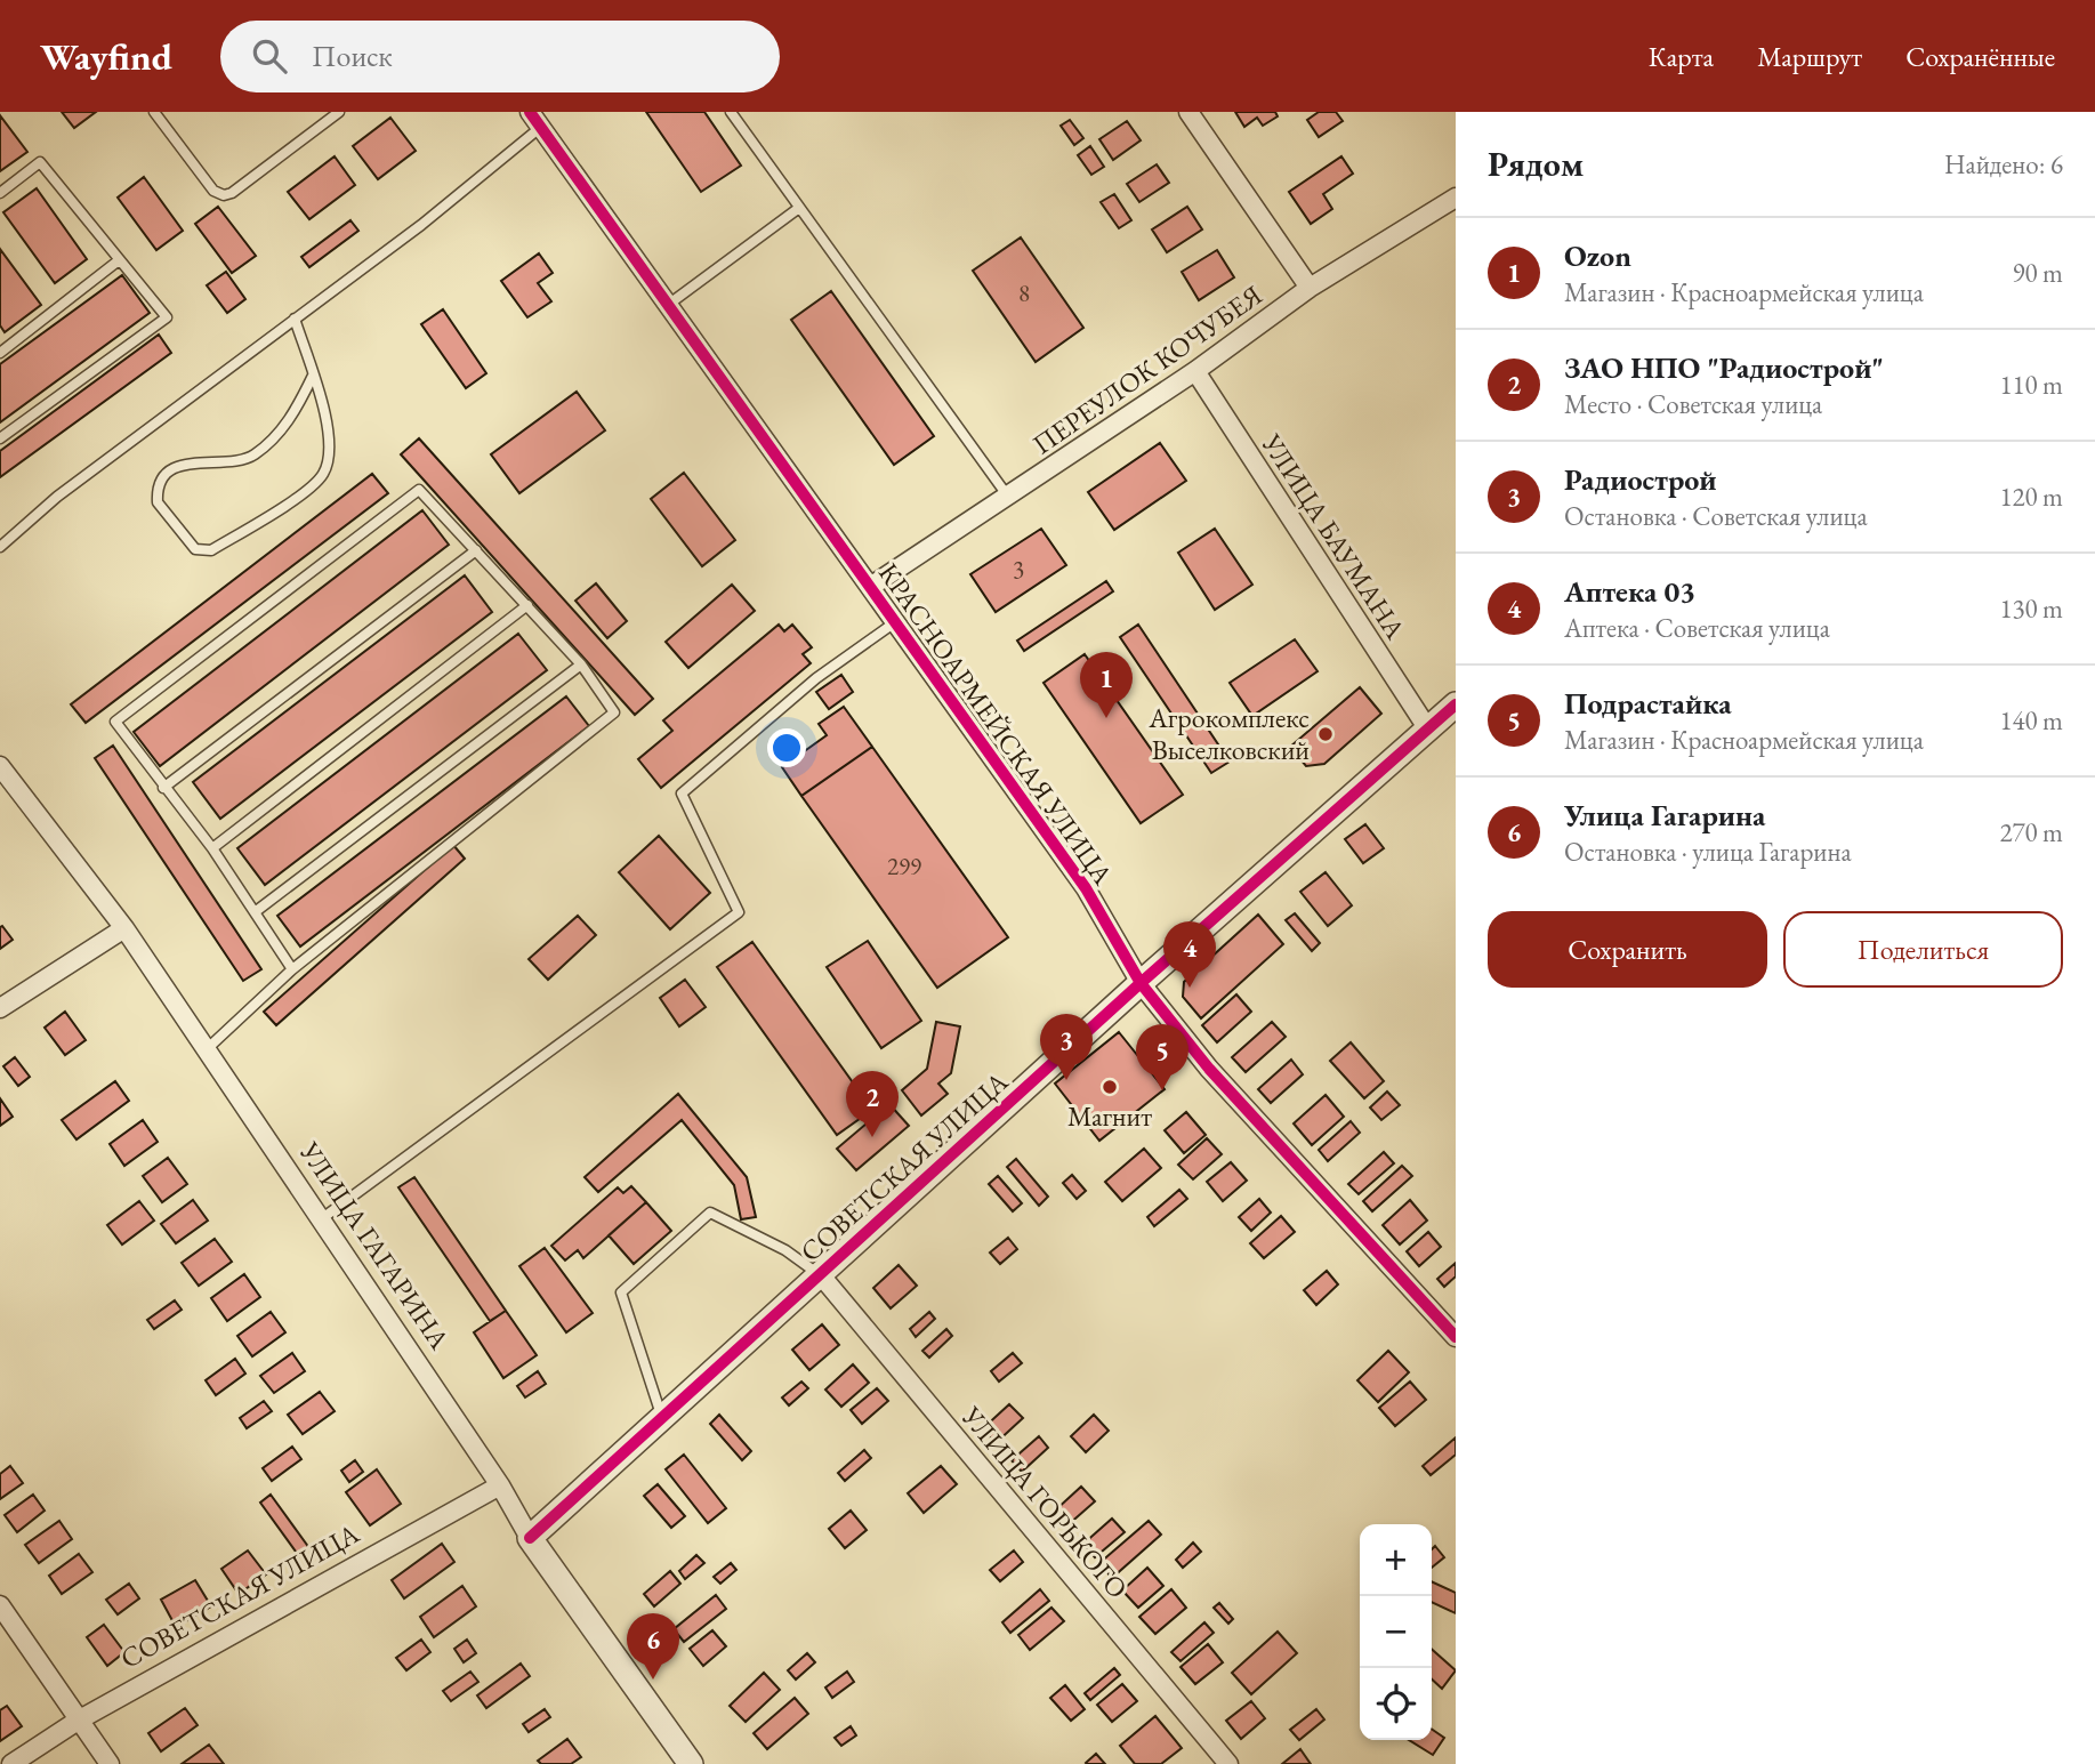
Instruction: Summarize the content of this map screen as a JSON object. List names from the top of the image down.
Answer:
{
  "streets": {
    "street": [
      "ПЕРЕУЛОК КОЧУБЕЯ",
      "УЛИЦА БАУМАНА",
      "КРАСНОАРМЕЙСКАЯ УЛИЦА",
      "СОВЕТСКАЯ УЛИЦА",
      "УЛИЦА ГАГАРИНА",
      "УЛИЦА ГОРЬКОГО"
    ]
  },
  "crossings": [
    ["ПЕРЕУЛОК КОЧУБЕЯ", "УЛИЦА БАУМАНА"],
    ["ПЕРЕУЛОК КОЧУБЕЯ", "КРАСНОАРМЕЙСКАЯ УЛИЦА"],
    ["УЛИЦА БАУМАНА", "СОВЕТСКАЯ УЛИЦА"],
    ["КРАСНОАРМЕЙСКАЯ УЛИЦА", "СОВЕТСКАЯ УЛИЦА"],
    ["СОВЕТСКАЯ УЛИЦА", "УЛИЦА ГАГАРИНА"],
    ["СОВЕТСКАЯ УЛИЦА", "УЛИЦА ГОРЬКОГО"]
  ],
  "places": ["Агрокомплекс Выселковский", "Магнит"],
  "house_numbers": ["8", "3", "299"],
  "page": {
    "header": "Wayfind",
    "search": "Поиск",
    "nav": ["Карта", "Маршрут", "Сохранённые"],
    "heading": ["Рядом", "Найдено: 6"],
    "list": [
      {
        "mark": "1",
        "name": "Ozon",
        "note": "Магазин · Красноармейская улица",
        "value": "90 m"
      },
      {
        "mark": "2",
        "name": "ЗАО НПО \"Радиострой\"",
        "note": "Место · Советская улица",
        "value": "110 m"
      },
      {
        "mark": "3",
        "name": "Радиострой",
        "note": "Остановка · Советская улица",
        "value": "120 m"
      },
      {
        "mark": "4",
        "name": "Аптека 03",
        "note": "Аптека · Советская улица",
        "value": "130 m"
      },
      {
        "mark": "5",
        "name": "Подрастайка",
        "note": "Магазин · Красноармейская улица",
        "value": "140 m"
      },
      {
        "mark": "6",
        "name": "Улица Гагарина",
        "note": "Остановка · улица Гагарина",
        "value": "270 m"
      }
    ],
    "pins": [
      "1",
      "4",
      "3",
      "5",
      "2",
      "6"
    ],
    "buttons": ["Сохранить", "Поделиться"],
    "map_buttons": ["+", "−"]
  }
}
